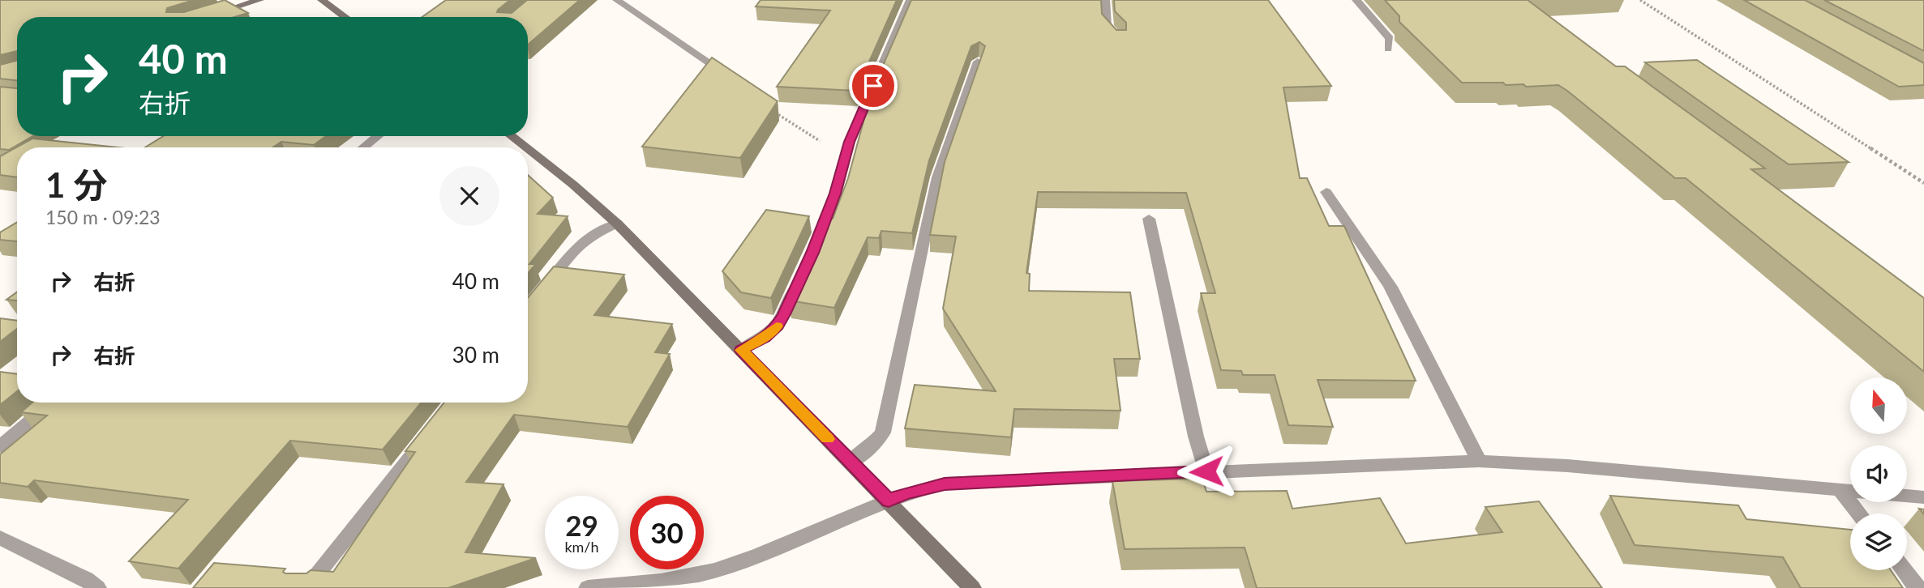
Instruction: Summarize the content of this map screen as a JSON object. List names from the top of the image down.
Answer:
{
  "north": "top",
  "page": {
    "turn": ["40 m", "右折"],
    "heading": ["1 分", "150 m · 09:23"],
    "list": [
      {
        "name": "右折",
        "value": "40 m"
      },
      {
        "name": "右折",
        "value": "30 m"
      }
    ],
    "speed": "29 km/h",
    "limit": "30"
  }
}
